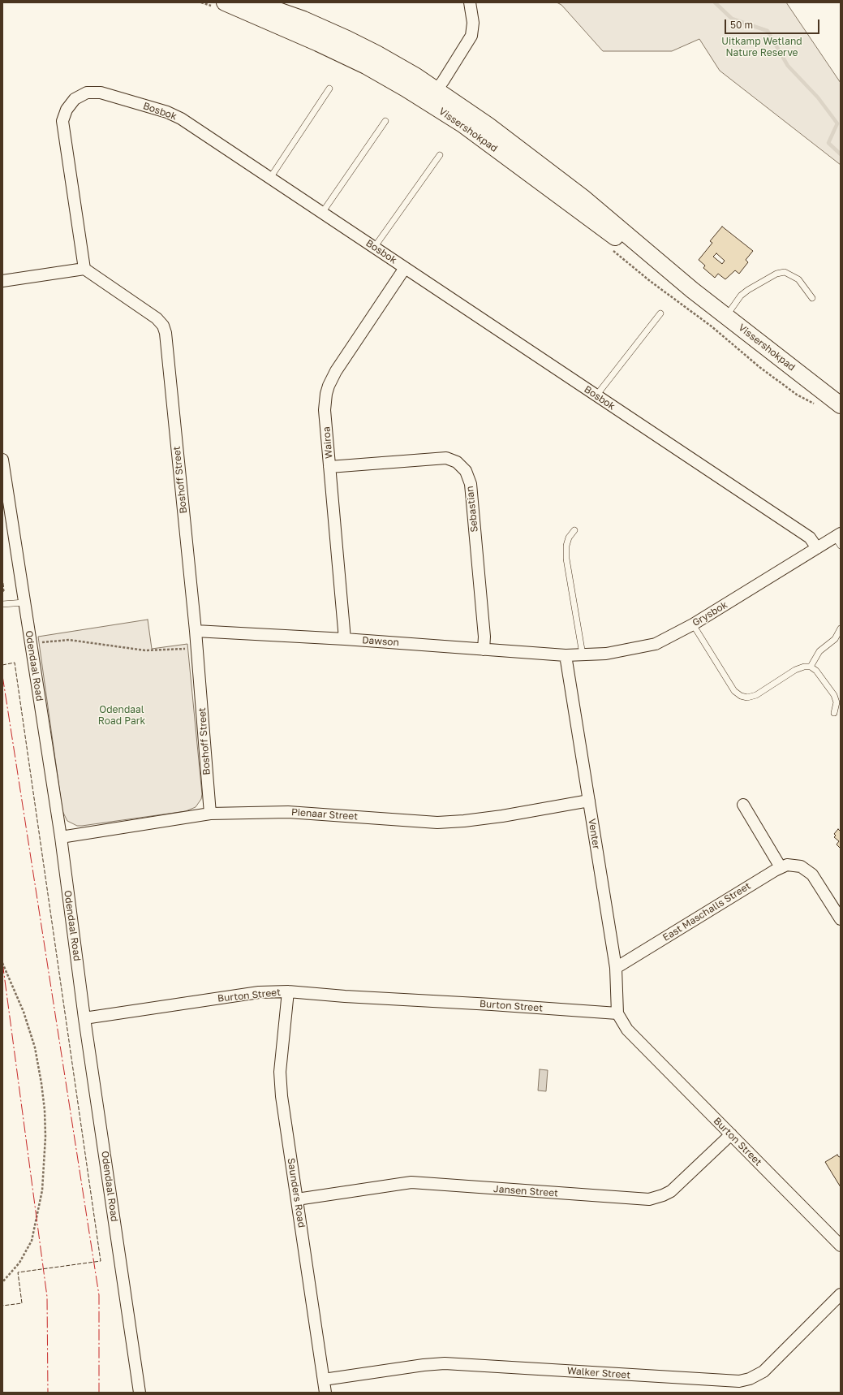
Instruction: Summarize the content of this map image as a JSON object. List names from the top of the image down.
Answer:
{
  "streets": {
    "main road": ["Vissershokpad"],
    "street": [
      "Bosbok",
      "Wairoa",
      "Boshoff Street",
      "Sebastian",
      "Grysbok",
      "Dawson",
      "Odendaal Road",
      "Pienaar Street",
      "Venter",
      "East Maschalls Street",
      "Burton Street",
      "Jansen Street",
      "Saunders Road",
      "Walker Street"
    ]
  },
  "crossings": [
    ["Bosbok", "Wairoa"],
    ["Bosbok", "Boshoff Street"],
    ["Bosbok", "Grysbok"],
    ["Wairoa", "Sebastian"],
    ["Wairoa", "Dawson"],
    ["Boshoff Street", "Dawson"],
    ["Boshoff Street", "Pienaar Street"],
    ["Sebastian", "Dawson"],
    ["Grysbok", "Dawson"],
    ["Grysbok", "Venter"],
    ["Dawson", "Venter"],
    ["Odendaal Road", "Pienaar Street"],
    ["Odendaal Road", "Burton Street"],
    ["Pienaar Street", "Venter"],
    ["Venter", "East Maschalls Street"],
    ["Venter", "Burton Street"],
    ["Burton Street", "Jansen Street"],
    ["Burton Street", "Saunders Road"],
    ["Jansen Street", "Saunders Road"],
    ["Saunders Road", "Walker Street"]
  ],
  "parks": ["Uitkamp Wetland Nature Reserve", "Odendaal Road Park"],
  "scale_bar": "50 m"
}
